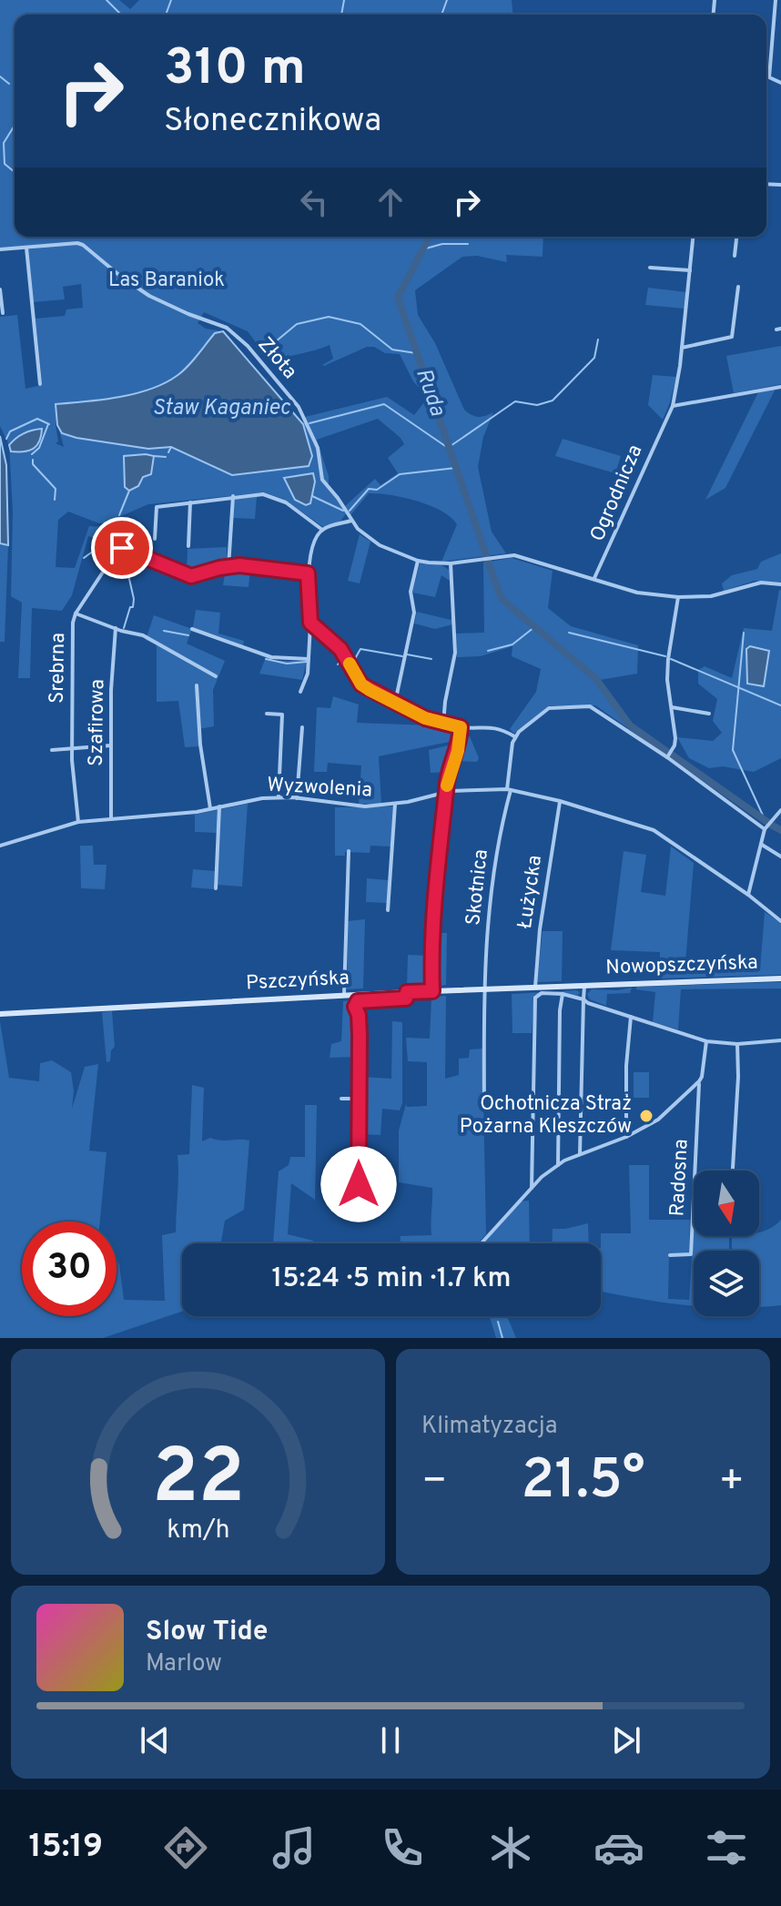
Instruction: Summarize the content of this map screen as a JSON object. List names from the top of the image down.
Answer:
{
  "streets": {
    "main road": ["Nowopszczyńska", "Pszczyńska"],
    "street": [
      "Złota",
      "Ogrodnicza",
      "Srebrna",
      "Szafirowa",
      "Wyzwolenia",
      "Skotnica",
      "Łużycka",
      "Radosna"
    ]
  },
  "crossings": [
    ["Złota", "Ogrodnicza"],
    ["Srebrna", "Wyzwolenia"],
    ["Szafirowa", "Wyzwolenia"],
    ["Wyzwolenia", "Skotnica"],
    ["Wyzwolenia", "Łużycka"],
    ["Skotnica", "Pszczyńska"],
    ["Łużycka", "Pszczyńska"],
    ["Nowopszczyńska", "Pszczyńska"]
  ],
  "water": ["Ruda", "Staw Kaganiec"],
  "parks": ["Las Baraniok"],
  "places": ["Ochotnicza Straż Pożarna Kleszczów"],
  "north": "bottom",
  "page": {
    "turn": ["310 m", "Słonecznikowa"],
    "limit": "30",
    "trip": "15:24 · 5 min · 1.7 km",
    "tile": "Klimatyzacja",
    "heat": ["−", "21.5°", "+"],
    "song": ["Slow Tide", "Marlow"],
    "tabs": "15:19",
    "gauge": ["22", "km/h"]
  }
}
